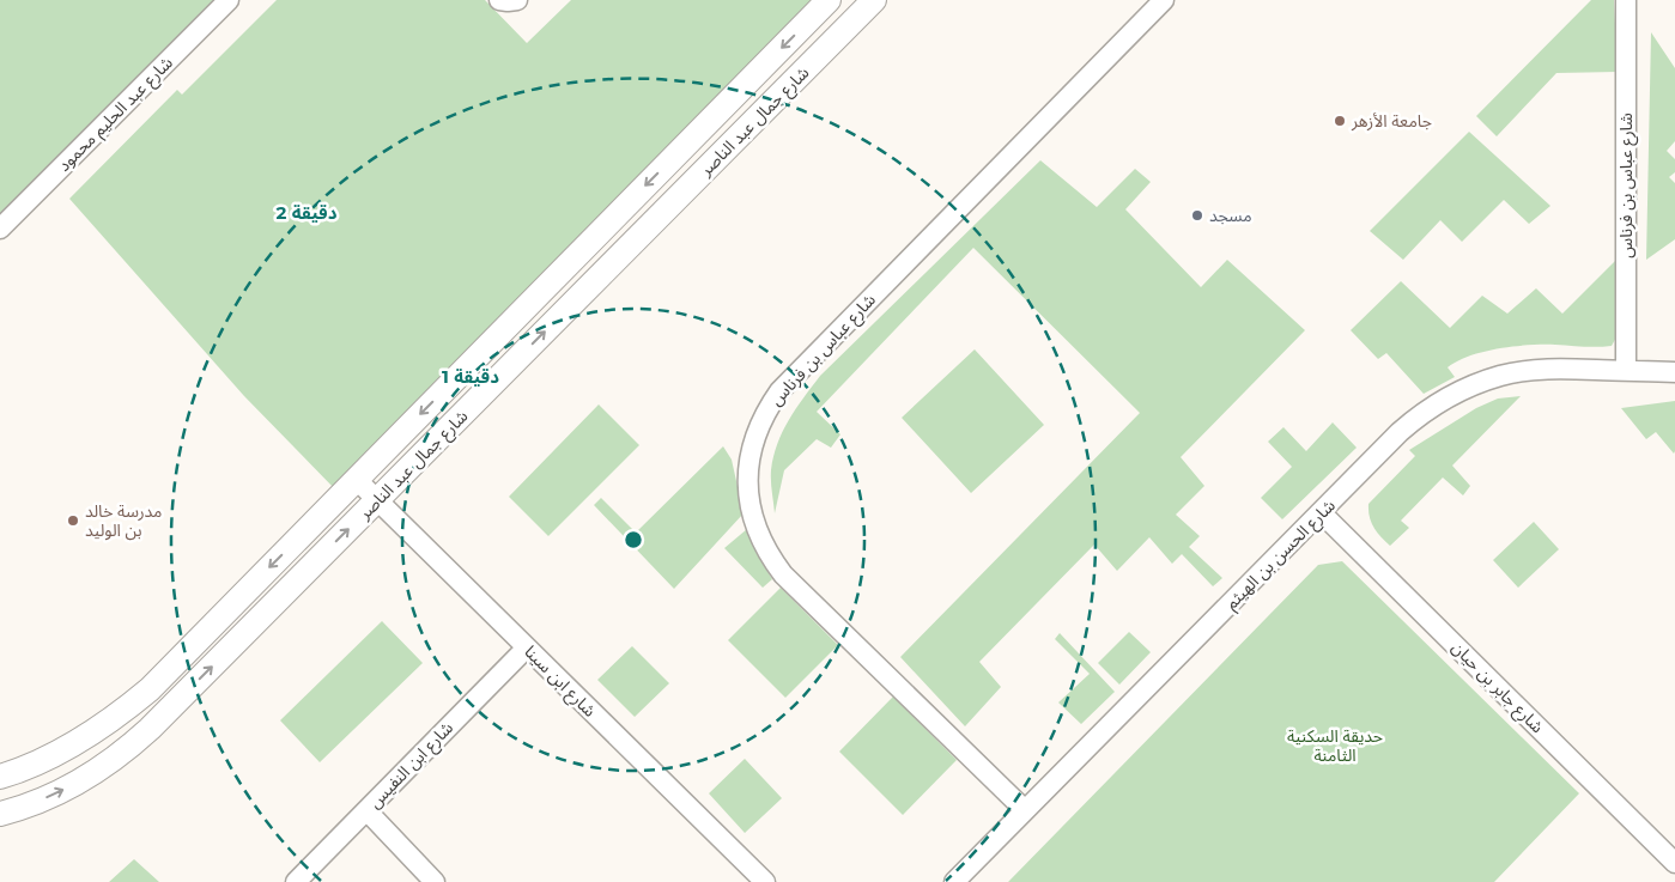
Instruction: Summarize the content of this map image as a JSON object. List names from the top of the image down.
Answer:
{
  "streets": {
    "main road": ["شارع جمال عبد الناصر"],
    "street": [
      "شارع عبد الحليم محمود",
      "شارع عباس بن فرناس",
      "شارع الحسن بن الهيثم",
      "شارع ابن سينا",
      "شارع جابر بن حيان",
      "شارع ابن النفيس"
    ]
  },
  "crossings": [
    ["شارع جمال عبد الناصر", "شارع ابن سينا"],
    ["شارع عباس بن فرناس", "شارع الحسن بن الهيثم"],
    ["شارع الحسن بن الهيثم", "شارع جابر بن حيان"],
    ["شارع ابن سينا", "شارع ابن النفيس"]
  ],
  "parks": ["حديقة السكنية الثامنة"],
  "places": ["جامعة الأزهر", "مسجد", "مدرسة خالد بن الوليد"],
  "rings": ["2 دقيقة", "1 دقيقة"]
}
